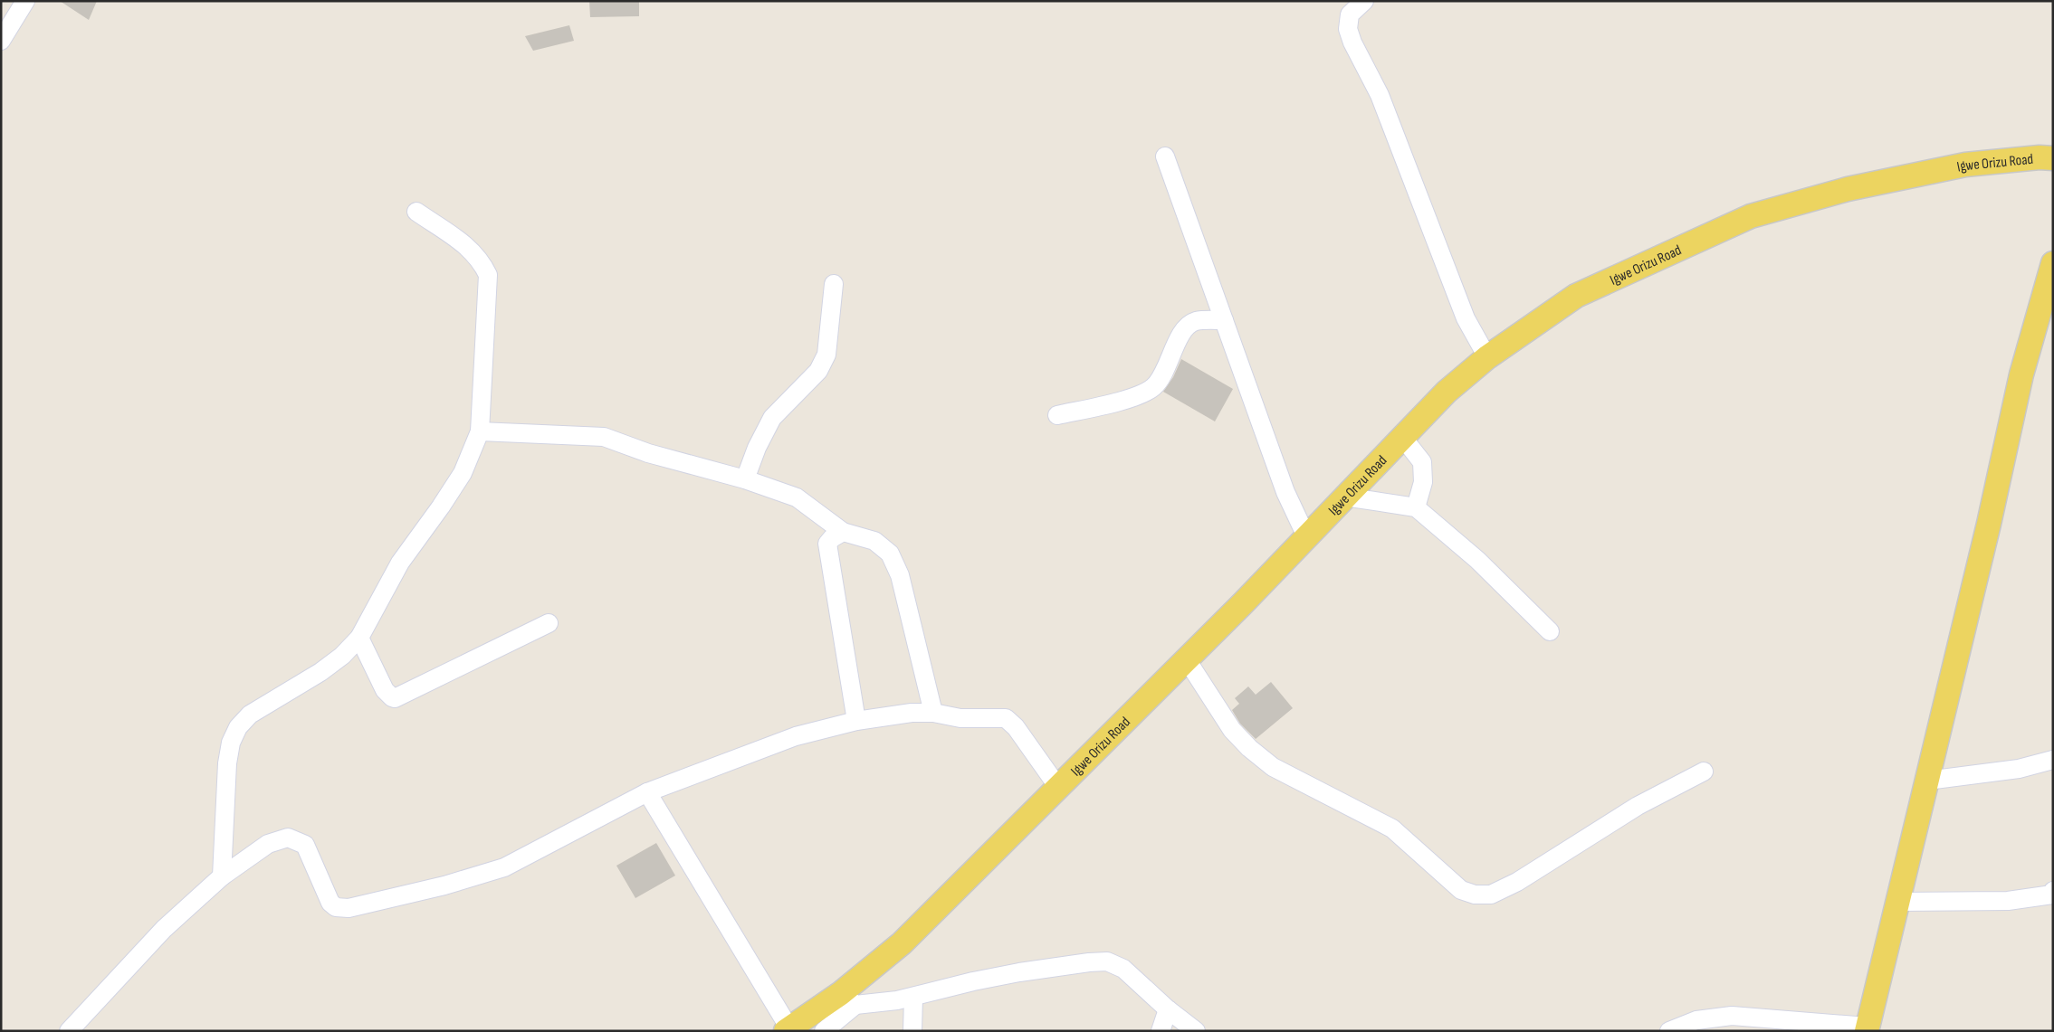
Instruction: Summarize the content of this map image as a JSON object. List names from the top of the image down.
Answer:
{
  "streets": {
    "main road": ["Igwe Orizu Road"]
  }
}
